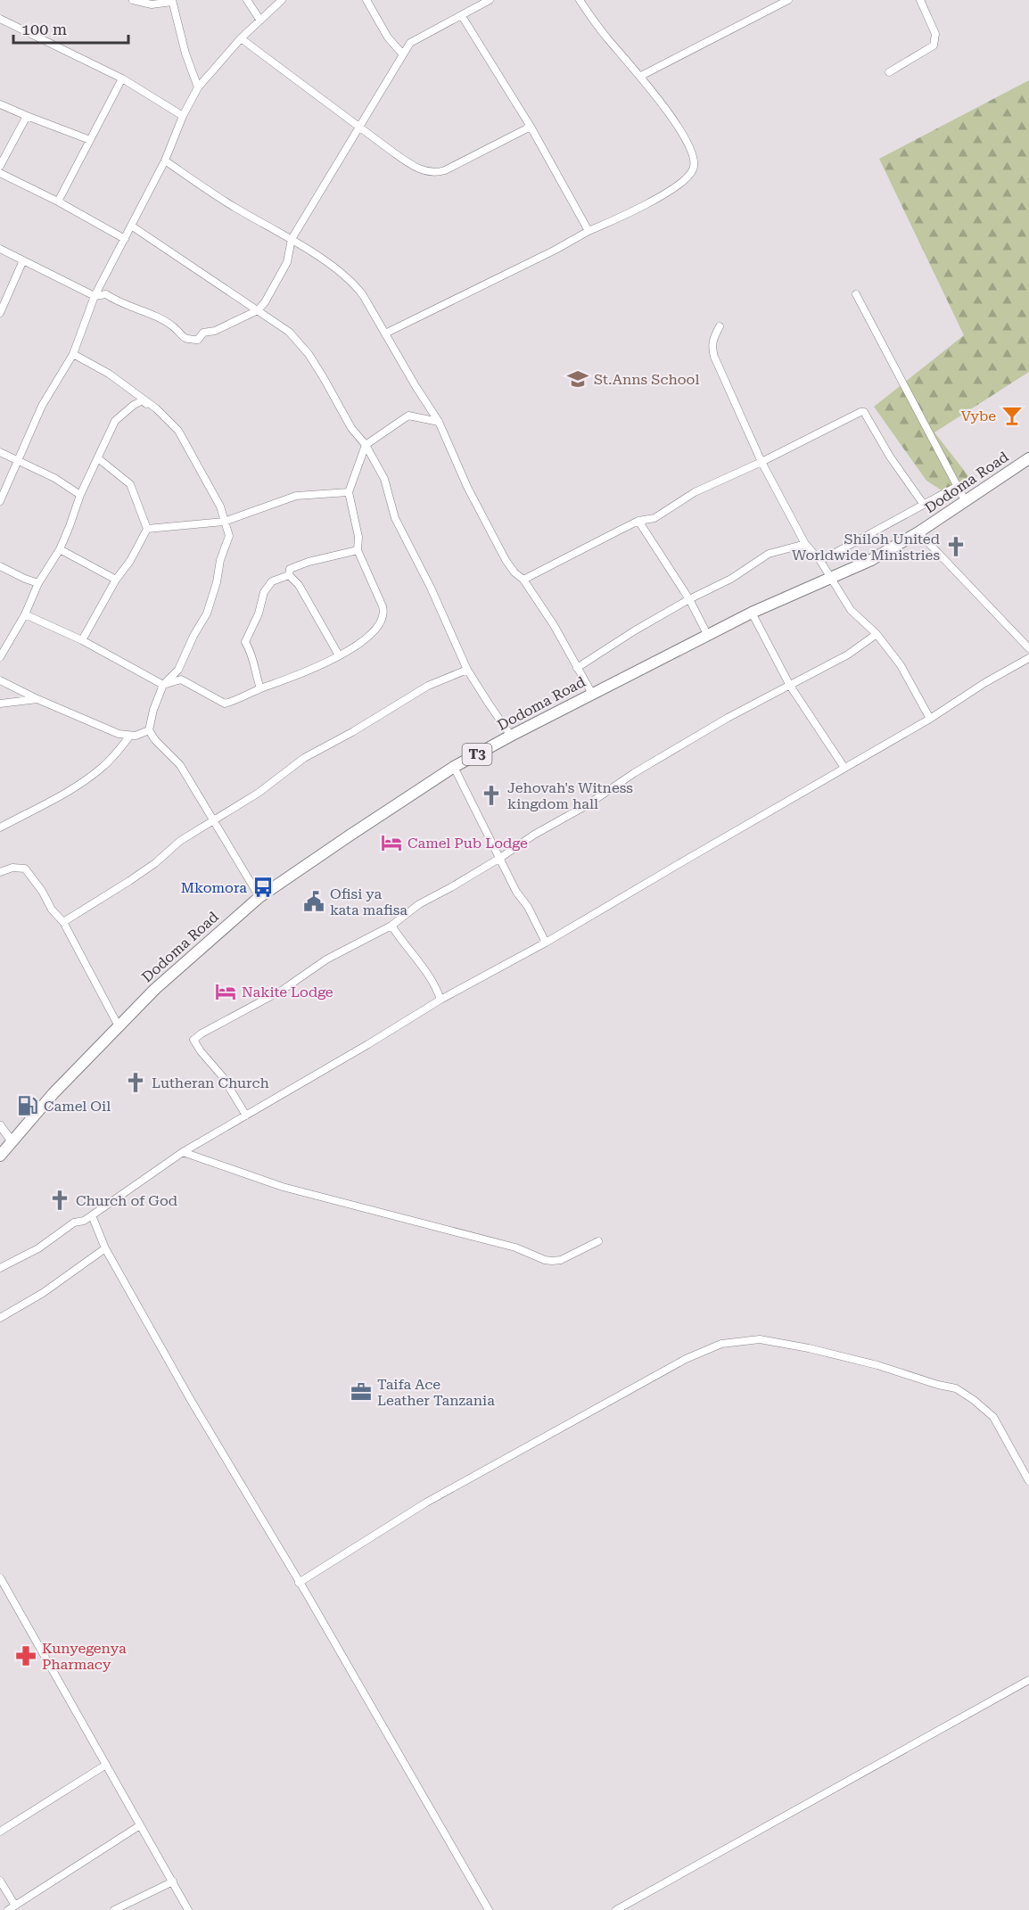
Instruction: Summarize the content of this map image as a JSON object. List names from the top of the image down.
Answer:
{
  "streets": {
    "highway": ["Dodoma Road", "T3"]
  },
  "places": {
    "school or university": ["St.Anns School"],
    "bar": ["Vybe"],
    "church": [
      "Shiloh United Worldwide Ministries",
      "Jehovah's Witness kingdom hall",
      "Lutheran Church",
      "Church of God"
    ],
    "hotel": ["Camel Pub Lodge", "Nakite Lodge"],
    "bus stop": ["Mkomora"],
    "public building": ["Ofisi ya kata mafisa"],
    "fuel station": ["Camel Oil"],
    "office": ["Taifa Ace Leather Tanzania"],
    "pharmacy": ["Kunyegenya Pharmacy"]
  },
  "scale_bar": "100 m"
}
